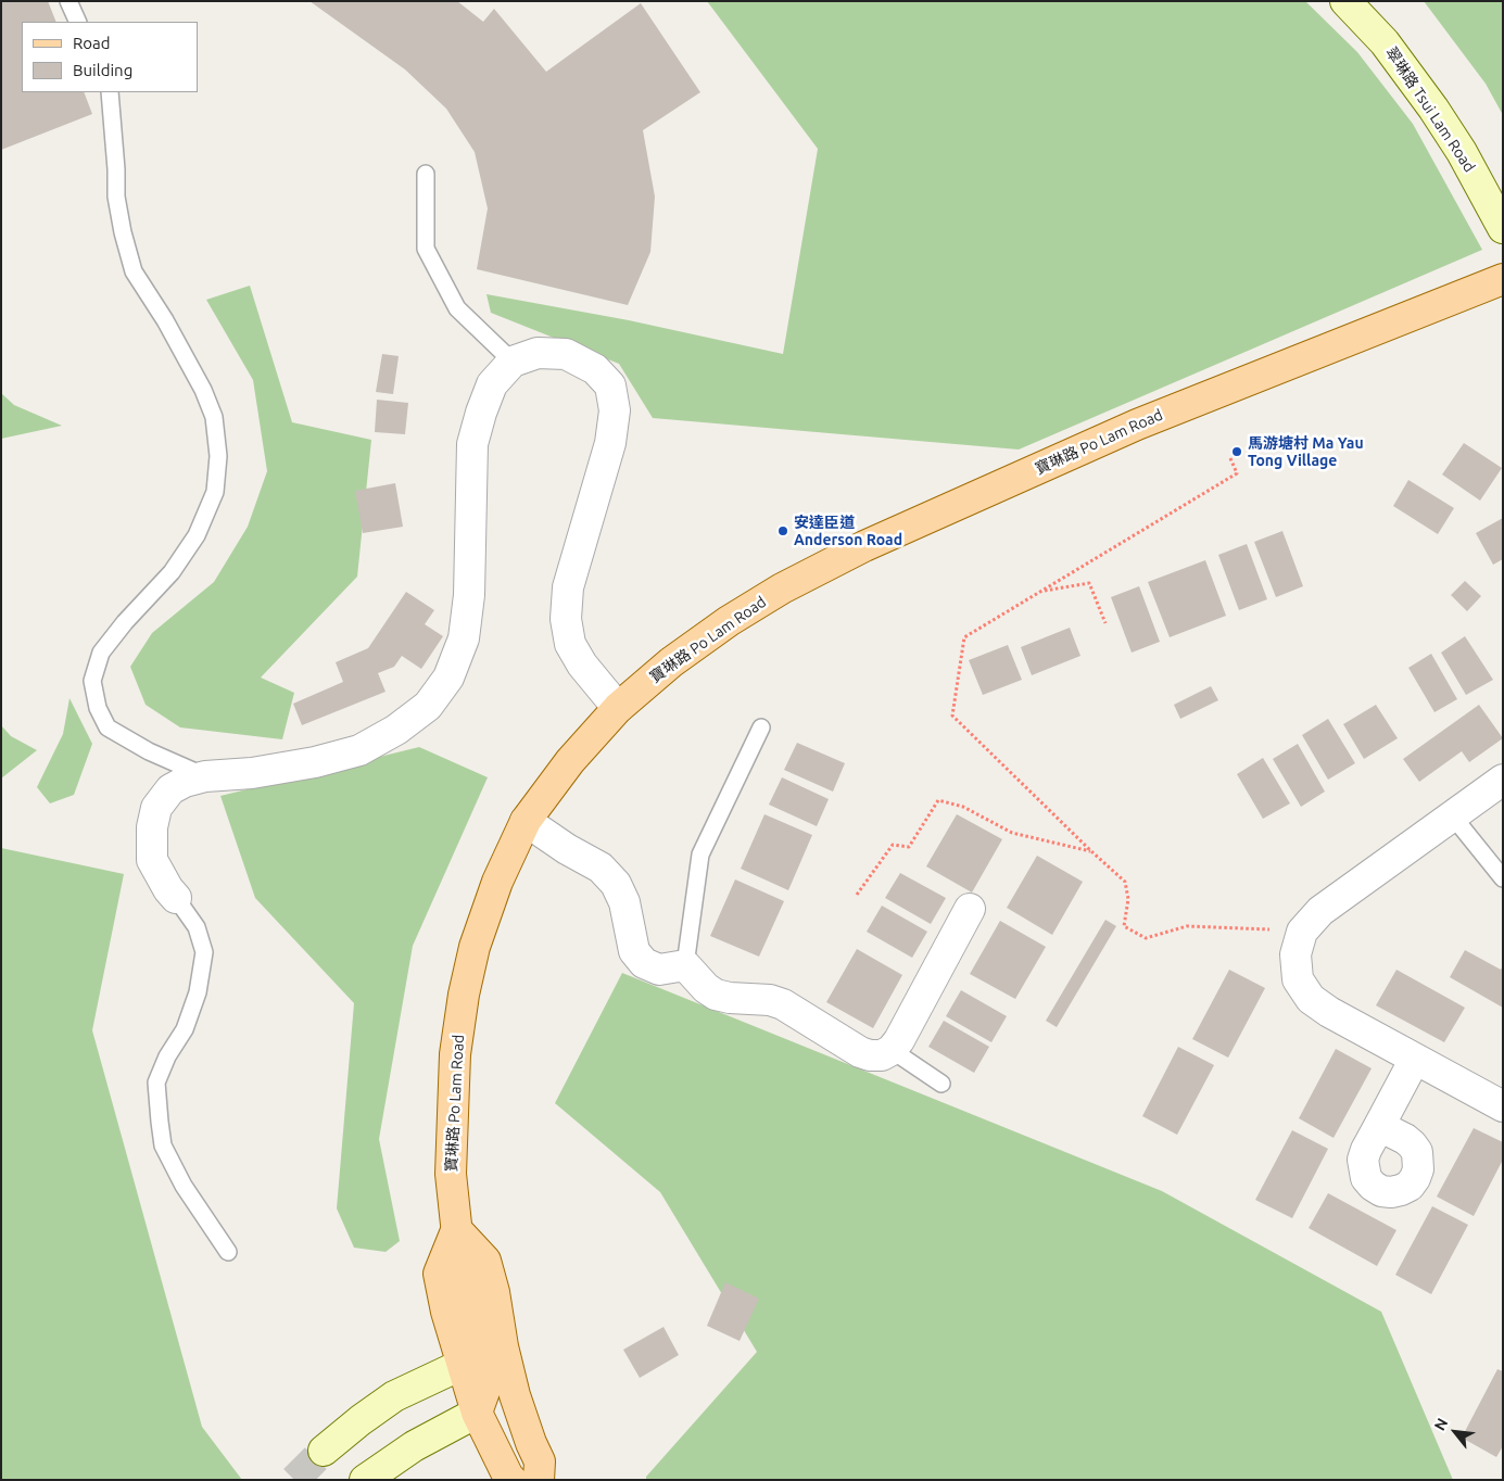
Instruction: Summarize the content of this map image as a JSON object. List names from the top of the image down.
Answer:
{
  "streets": {
    "main road": ["寶琳路 Po Lam Road"],
    "street": ["翠琳路 Tsui Lam Road"]
  },
  "places": ["馬游塘村 Ma Yau Tong Village", "安達臣道 Anderson Road"],
  "legend": ["Road", "Building"],
  "north": "top left"
}
